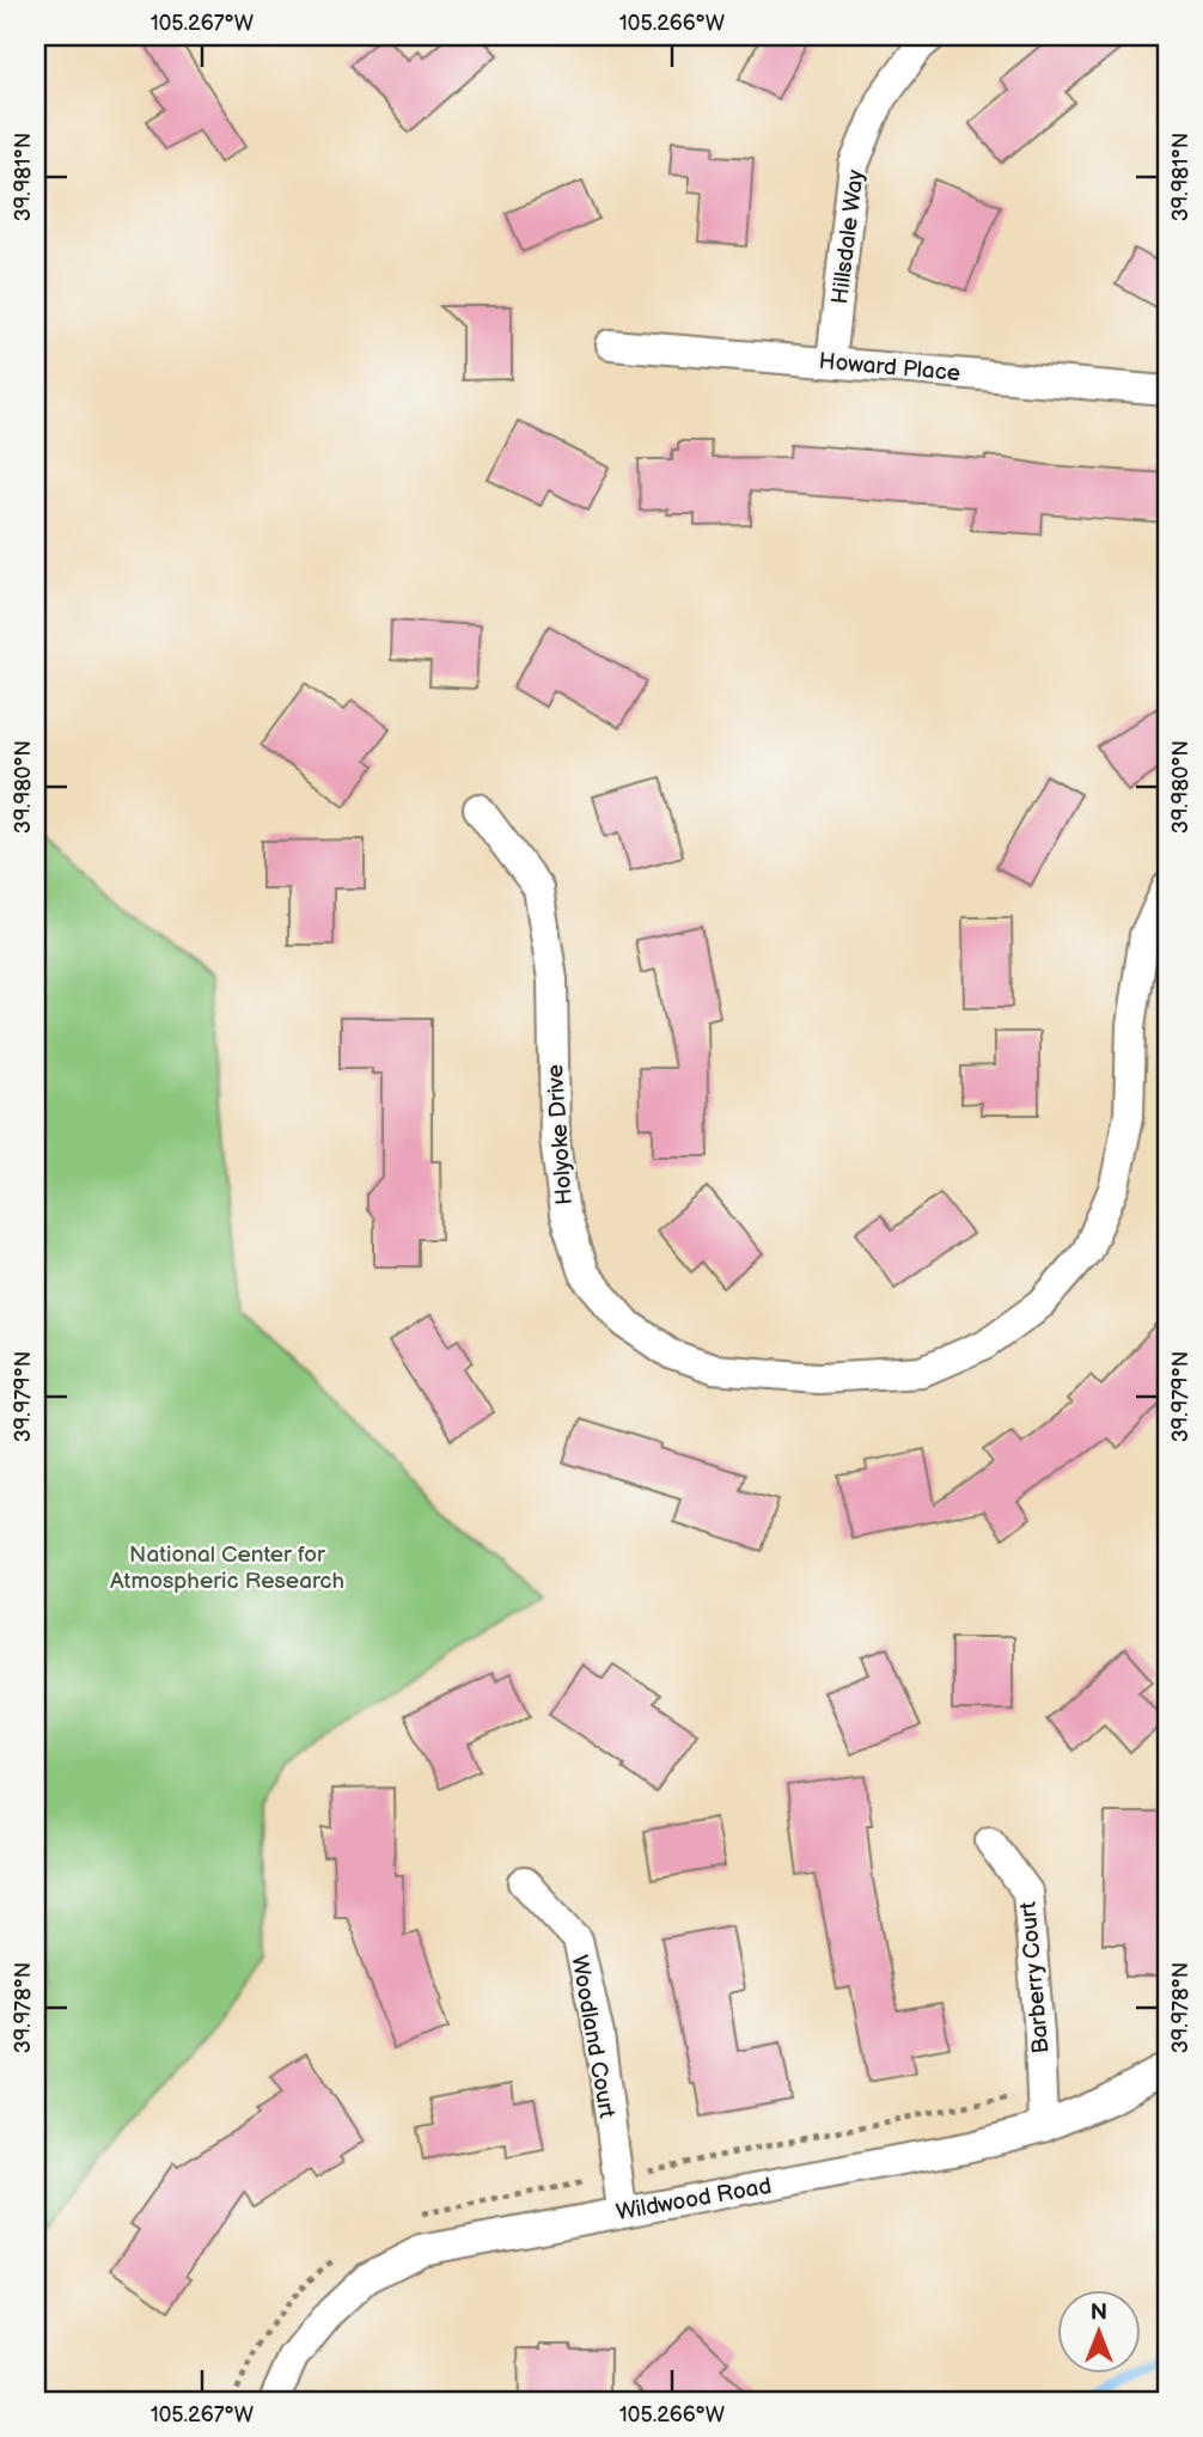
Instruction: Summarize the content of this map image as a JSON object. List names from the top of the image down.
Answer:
{
  "streets": {
    "street": [
      "Hillsdale Way",
      "Howard Place",
      "Holyoke Drive",
      "Barberry Court",
      "Woodland Court",
      "Wildwood Road"
    ]
  },
  "crossings": [
    ["Hillsdale Way", "Howard Place"],
    ["Barberry Court", "Wildwood Road"],
    ["Woodland Court", "Wildwood Road"]
  ],
  "parks": ["National Center for Atmospheric Research"],
  "north": "top",
  "coordinates": [
    "105.267°W",
    "105.266°W",
    "39.981°N",
    "39.980°N",
    "39.979°N",
    "39.978°N"
  ]
}
